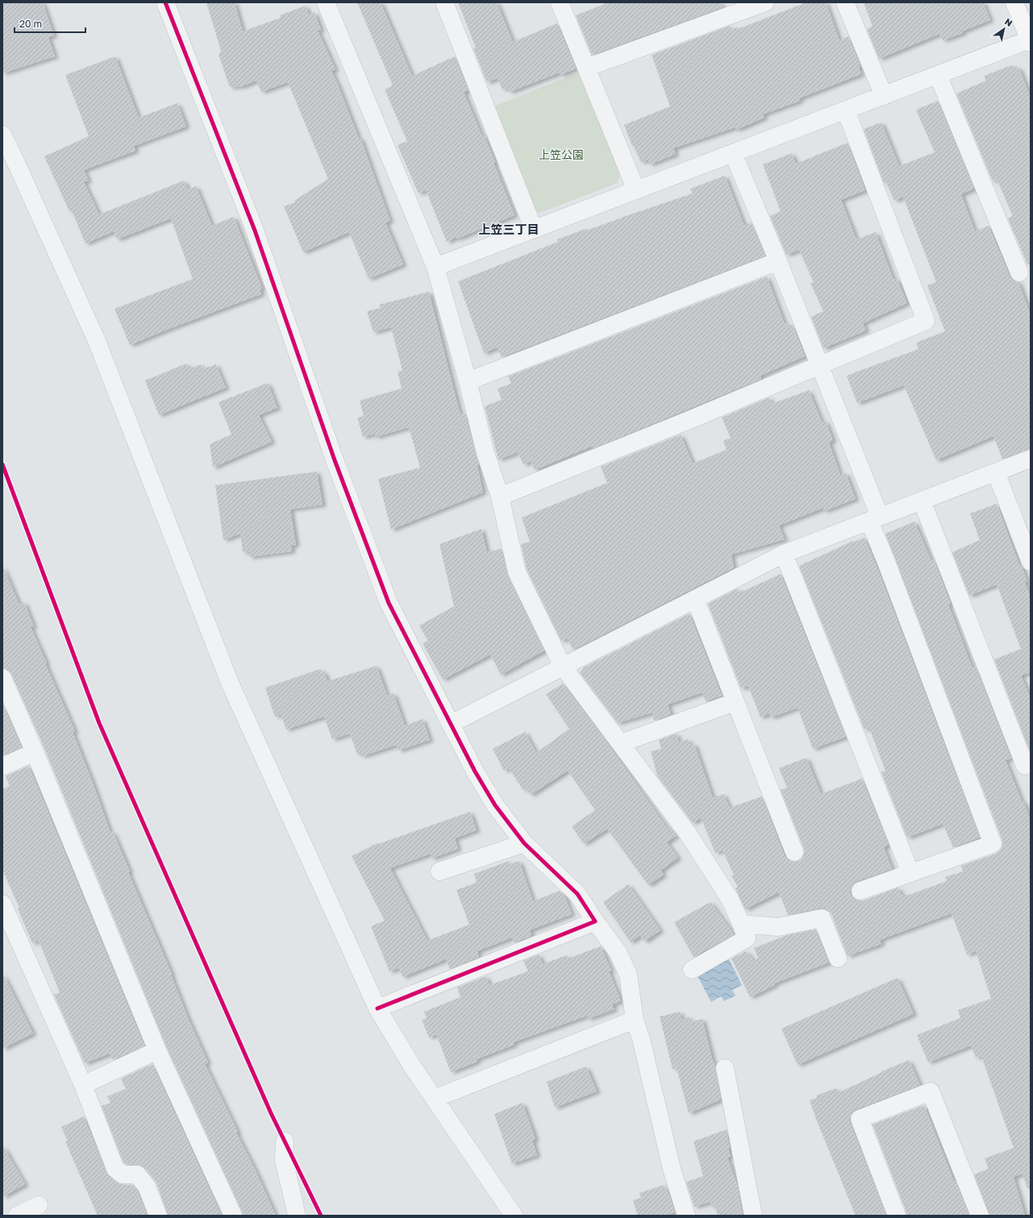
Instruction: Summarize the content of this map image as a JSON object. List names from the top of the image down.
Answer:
{
  "districts": ["上笠三丁目"],
  "parks": ["上笠公園"],
  "scale_bar": "20 m",
  "north": "top right"
}
